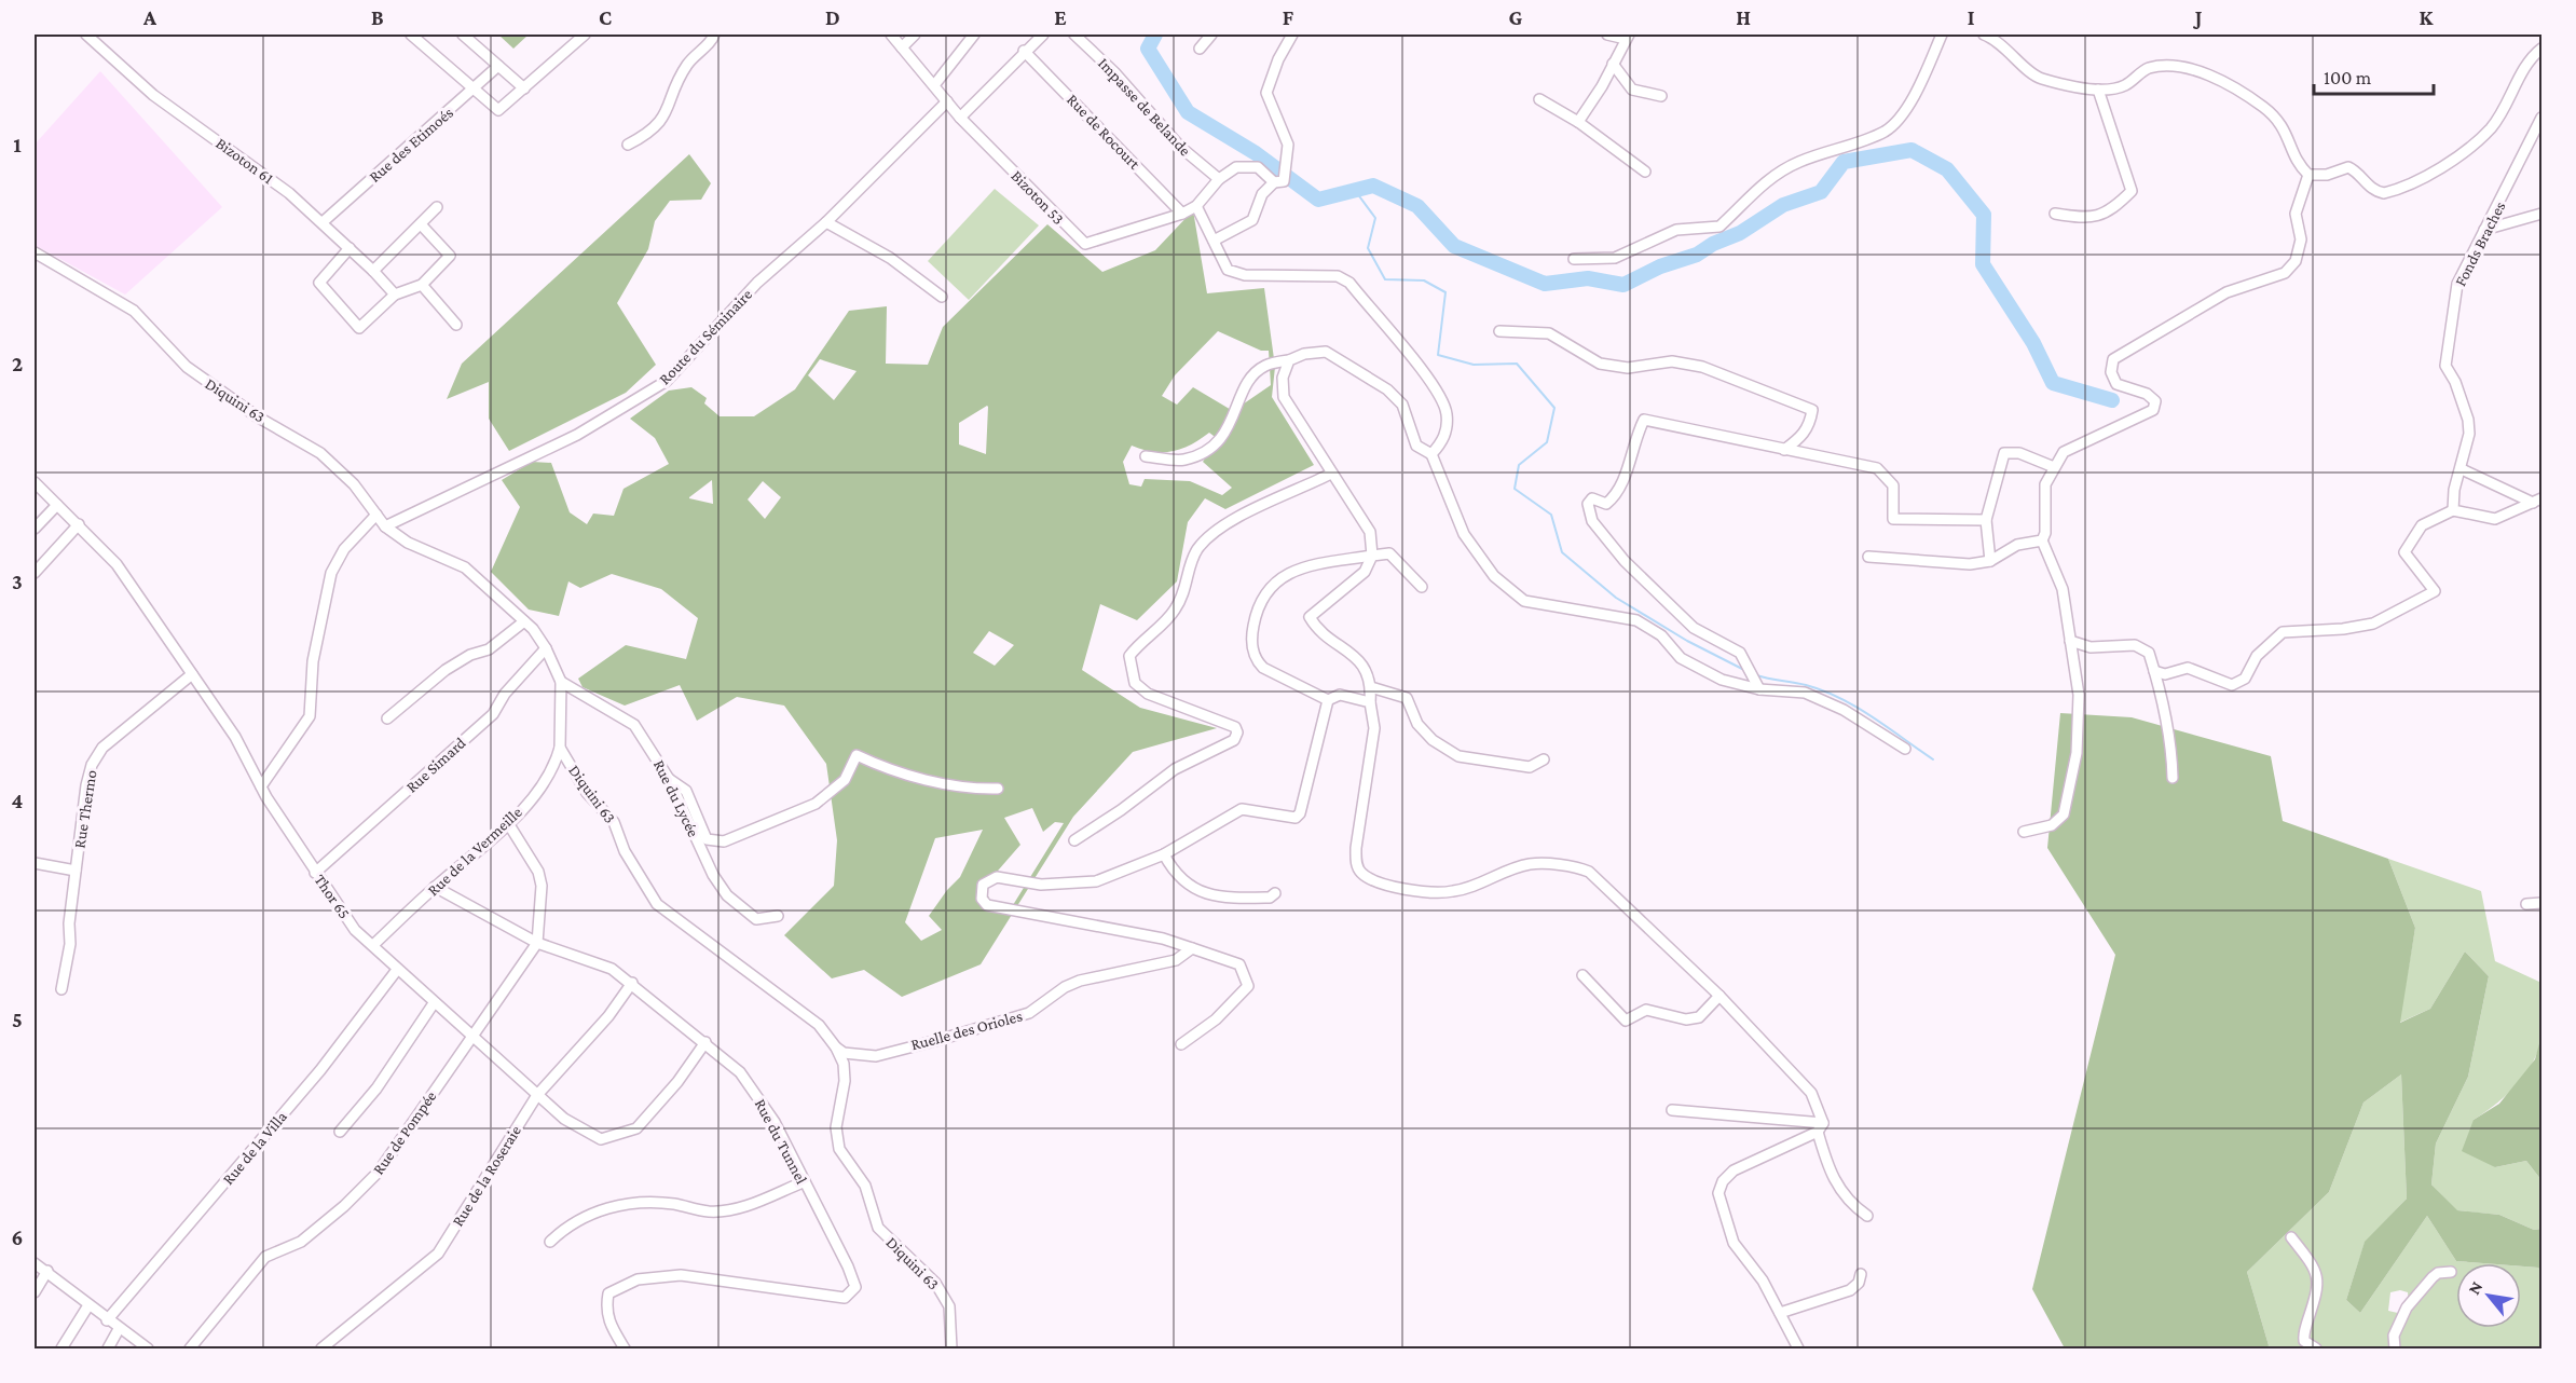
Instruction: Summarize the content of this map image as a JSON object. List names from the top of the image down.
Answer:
{
  "streets": {
    "street": [
      "Impasse de Belande",
      "Rue de Rocourt",
      "Rue des Etimoés",
      "Bizoton 61",
      "Bizoton 53",
      "Fonds Braches",
      "Route du Séminaire",
      "Diquini 63",
      "Rue Simard",
      "Rue du Lycée",
      "Rue Thermo",
      "Rue de la Vermeille",
      "Thor 65",
      "Ruelle des Orioles",
      "Rue de Pompée",
      "Rue du Tunnel",
      "Rue de la Villa",
      "Rue de la Roseraie"
    ]
  },
  "crossings": [
    ["Impasse de Belande", "Bizoton 53"],
    ["Rue de Rocourt", "Bizoton 53"],
    ["Rue des Etimoés", "Bizoton 61"],
    ["Bizoton 53", "Route du Séminaire"],
    ["Route du Séminaire", "Diquini 63"],
    ["Diquini 63", "Rue Simard"],
    ["Diquini 63", "Rue du Lycée"],
    ["Diquini 63", "Rue de la Vermeille"],
    ["Diquini 63", "Ruelle des Orioles"],
    ["Rue Simard", "Thor 65"],
    ["Rue Thermo", "Thor 65"],
    ["Rue de la Vermeille", "Thor 65"],
    ["Rue de la Vermeille", "Rue du Tunnel"],
    ["Thor 65", "Rue de Pompée"],
    ["Thor 65", "Rue du Tunnel"],
    ["Thor 65", "Rue de la Villa"],
    ["Thor 65", "Rue de la Roseraie"],
    ["Rue de Pompée", "Rue du Tunnel"],
    ["Rue du Tunnel", "Rue de la Roseraie"]
  ],
  "scale_bar": "100 m",
  "north": "top left",
  "grid": {
    "columns": [
      "A",
      "B",
      "C",
      "D",
      "E",
      "F",
      "G",
      "H",
      "I",
      "J",
      "K"
    ],
    "rows": [
      "1",
      "2",
      "3",
      "4",
      "5",
      "6"
    ]
  }
}
